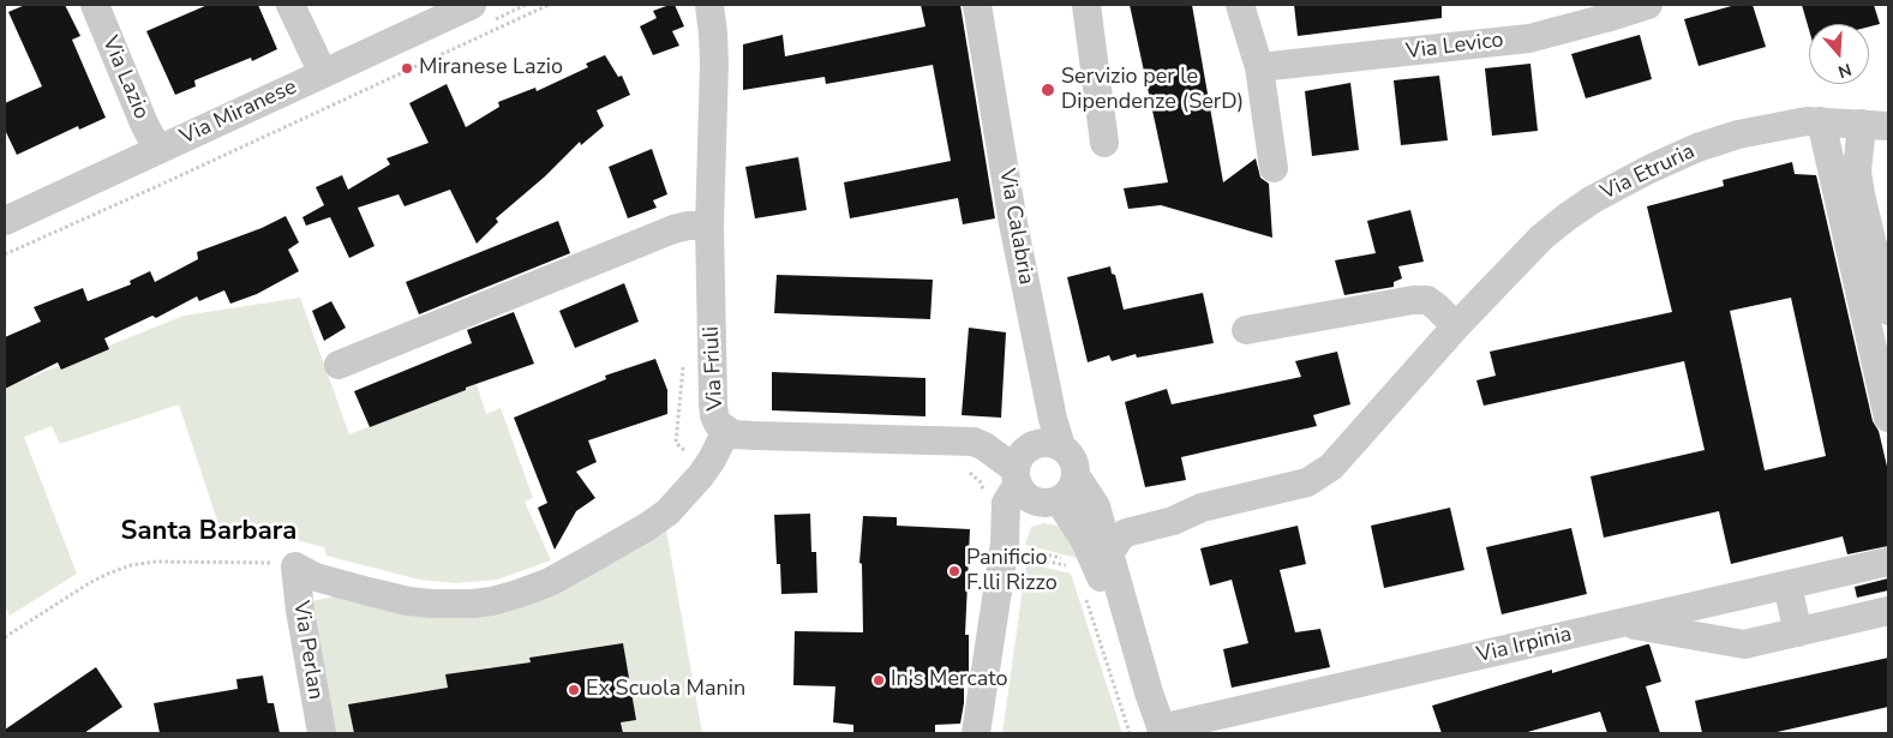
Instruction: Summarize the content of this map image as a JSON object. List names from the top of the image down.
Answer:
{
  "streets": {
    "street": [
      "Via Levico",
      "Via Lazio",
      "Via Miranese",
      "Via Etruria",
      "Via Calabria",
      "Via Friuli",
      "Via Irpinia",
      "Via Perlan"
    ]
  },
  "crossings": [
    ["Via Lazio", "Via Miranese"],
    ["Via Etruria", "Via Calabria"],
    ["Via Calabria", "Via Friuli"],
    ["Via Calabria", "Via Irpinia"],
    ["Via Friuli", "Via Perlan"]
  ],
  "districts": ["Santa Barbara"],
  "places": [
    "Miranese Lazio",
    "Servizio per le Dipendenze (SerD)",
    "Panificio F.lli Rizzo",
    "In's Mercato",
    "Ex Scuola Manin"
  ],
  "north": "bottom"
}
